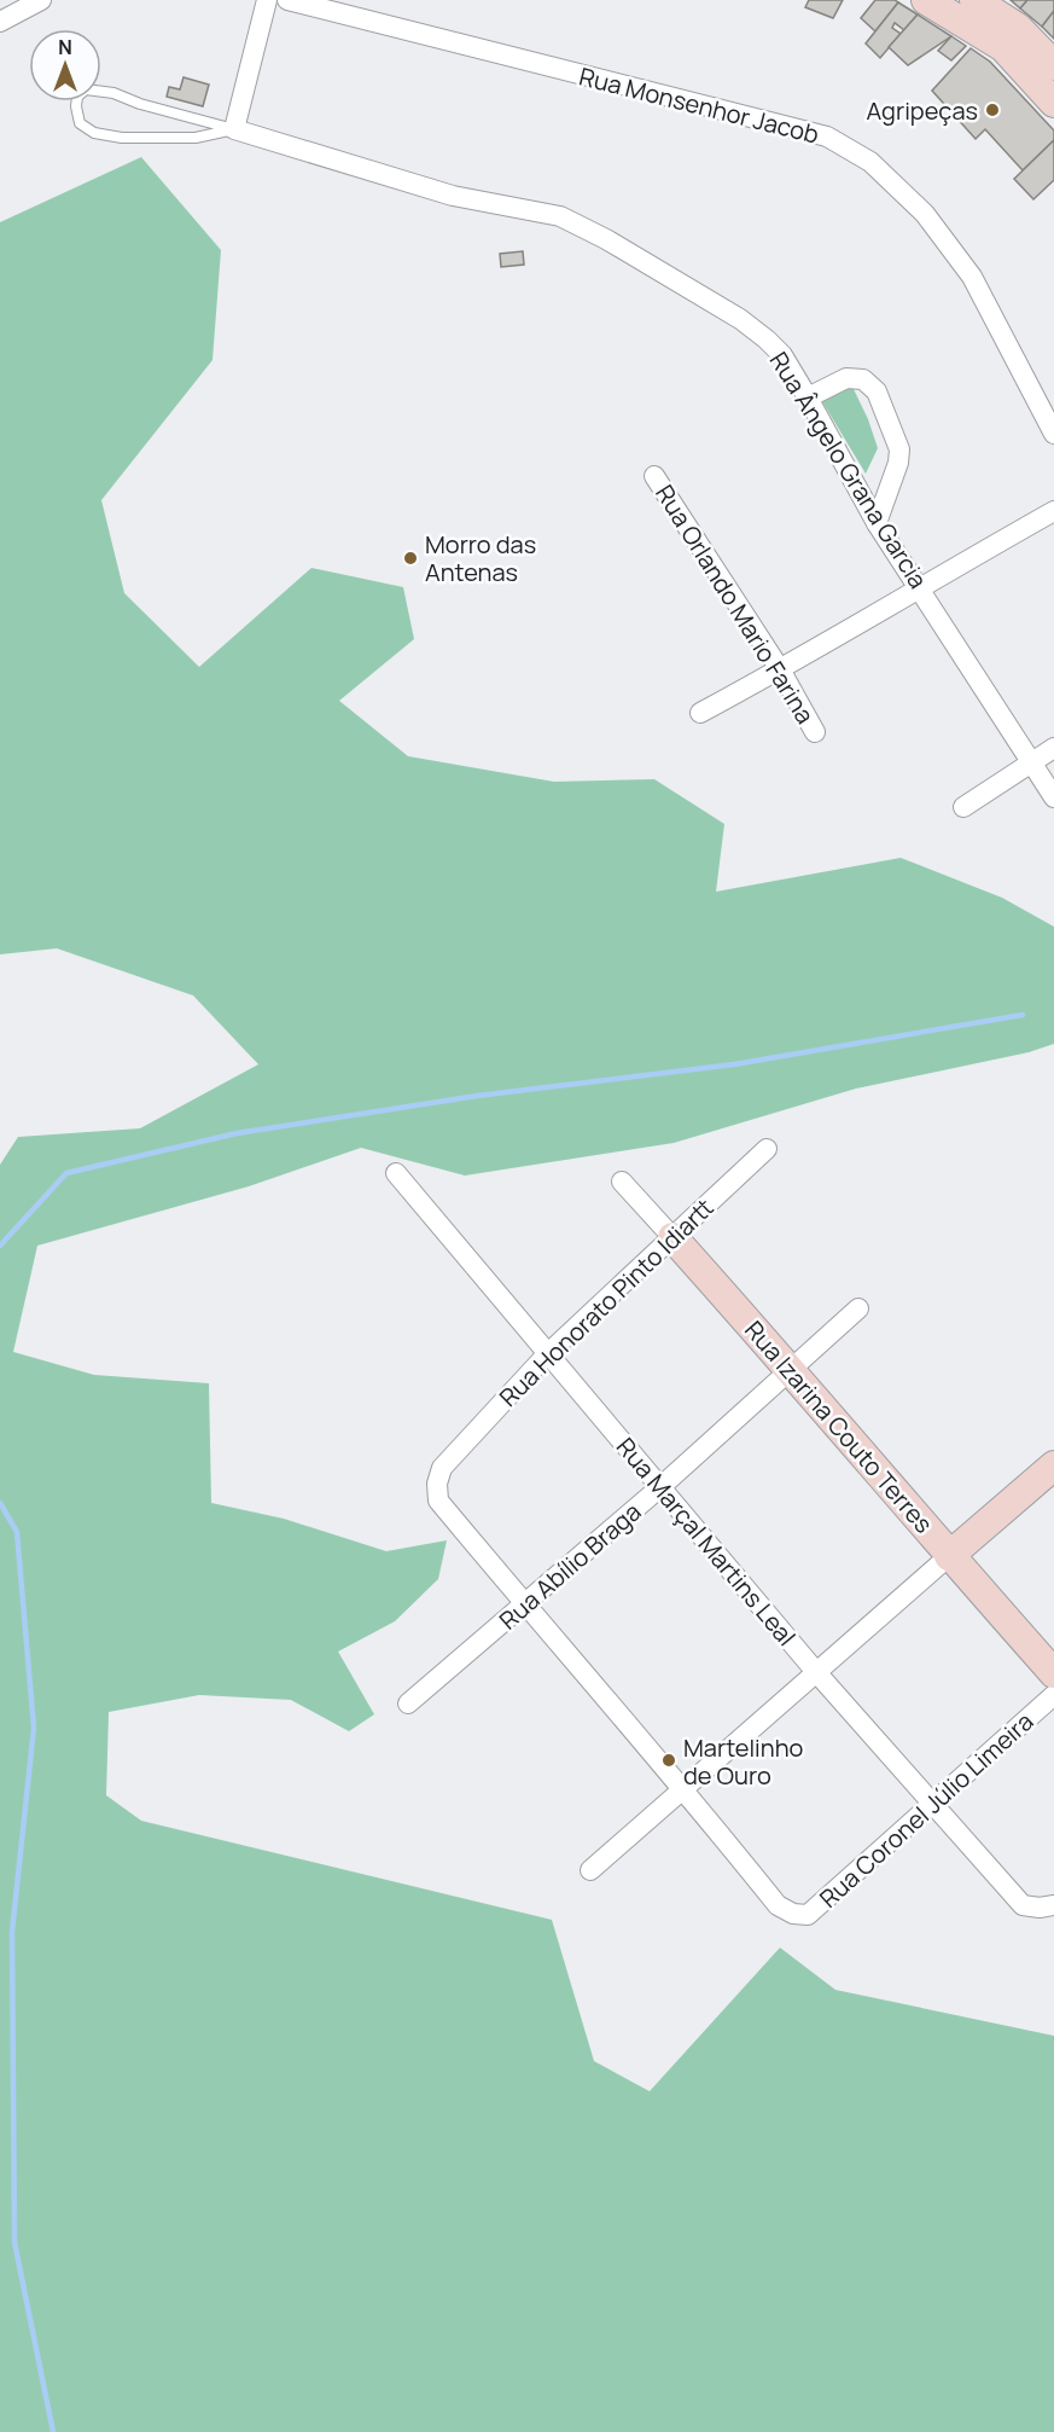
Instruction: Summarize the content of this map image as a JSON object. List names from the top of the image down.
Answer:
{
  "streets": {
    "street": [
      "Rua Monsenhor Jacob",
      "Rua Ângelo Grana Garcia",
      "Rua Orlando Mario Farina",
      "Rua Honorato Pinto Idiartt",
      "Rua Izarina Couto Terres",
      "Rua Marçal Martins Leal",
      "Rua Abílio Braga",
      "Rua Coronel Júlio Limeira"
    ]
  },
  "crossings": [
    ["Rua Honorato Pinto Idiartt", "Rua Izarina Couto Terres"],
    ["Rua Honorato Pinto Idiartt", "Rua Marçal Martins Leal"],
    ["Rua Honorato Pinto Idiartt", "Rua Abílio Braga"],
    ["Rua Izarina Couto Terres", "Rua Abílio Braga"],
    ["Rua Marçal Martins Leal", "Rua Abílio Braga"],
    ["Rua Marçal Martins Leal", "Rua Coronel Júlio Limeira"]
  ],
  "places": ["Agripeças", "Morro das Antenas", "Martelinho de Ouro"],
  "north": "top"
}
